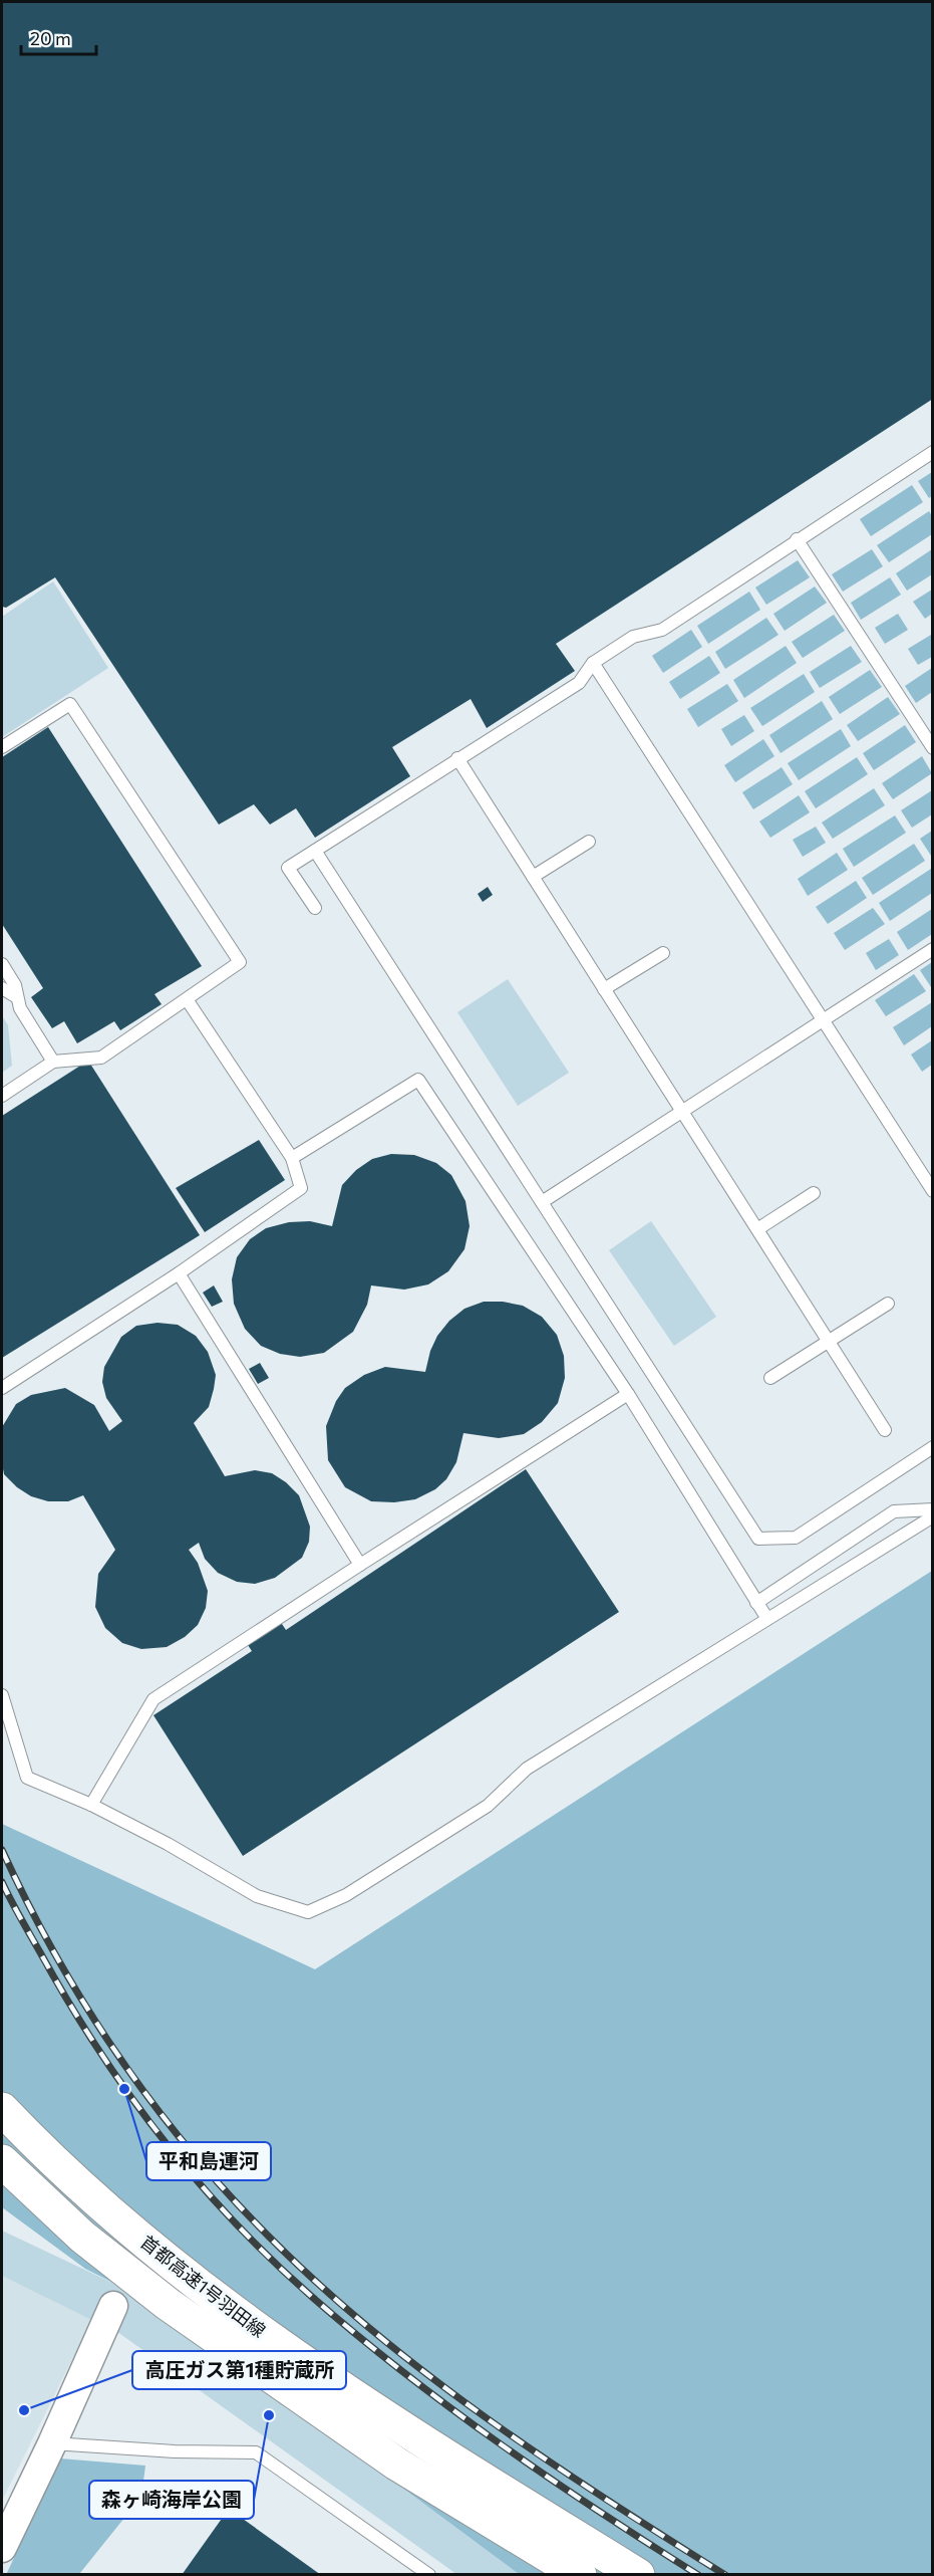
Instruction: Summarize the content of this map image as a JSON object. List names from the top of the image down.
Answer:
{
  "streets": {
    "highway": ["首都高速1号羽田線"]
  },
  "places": ["平和島運河", "高圧ガス第1種貯蔵所", "森ヶ崎海岸公園"],
  "scale_bar": "20 m"
}
